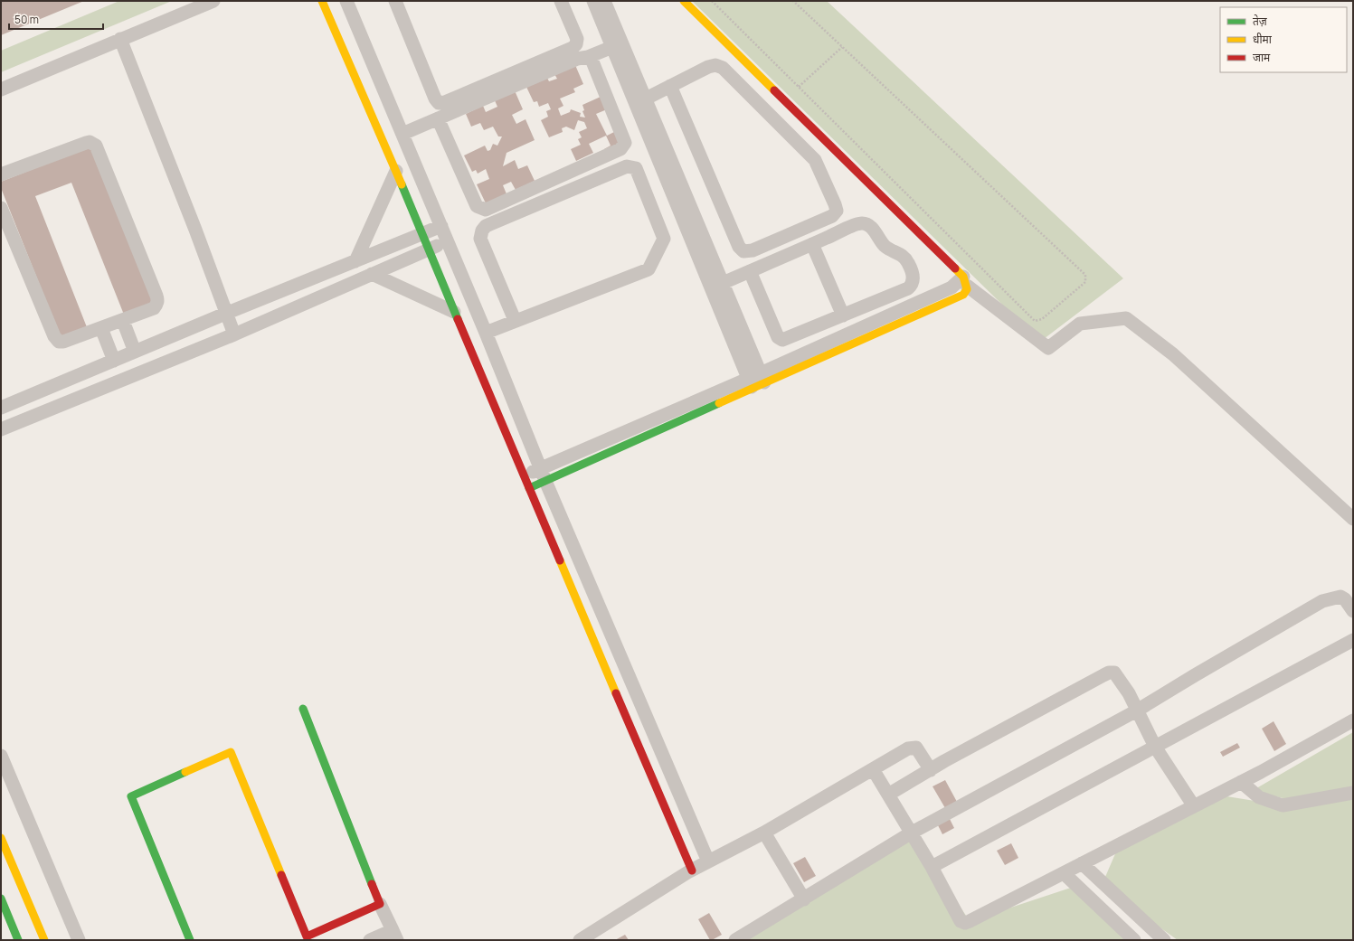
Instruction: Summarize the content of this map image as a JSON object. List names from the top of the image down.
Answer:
{
  "legend": ["तेज़", "धीमा", "जाम"],
  "scale_bar": "50 m"
}
